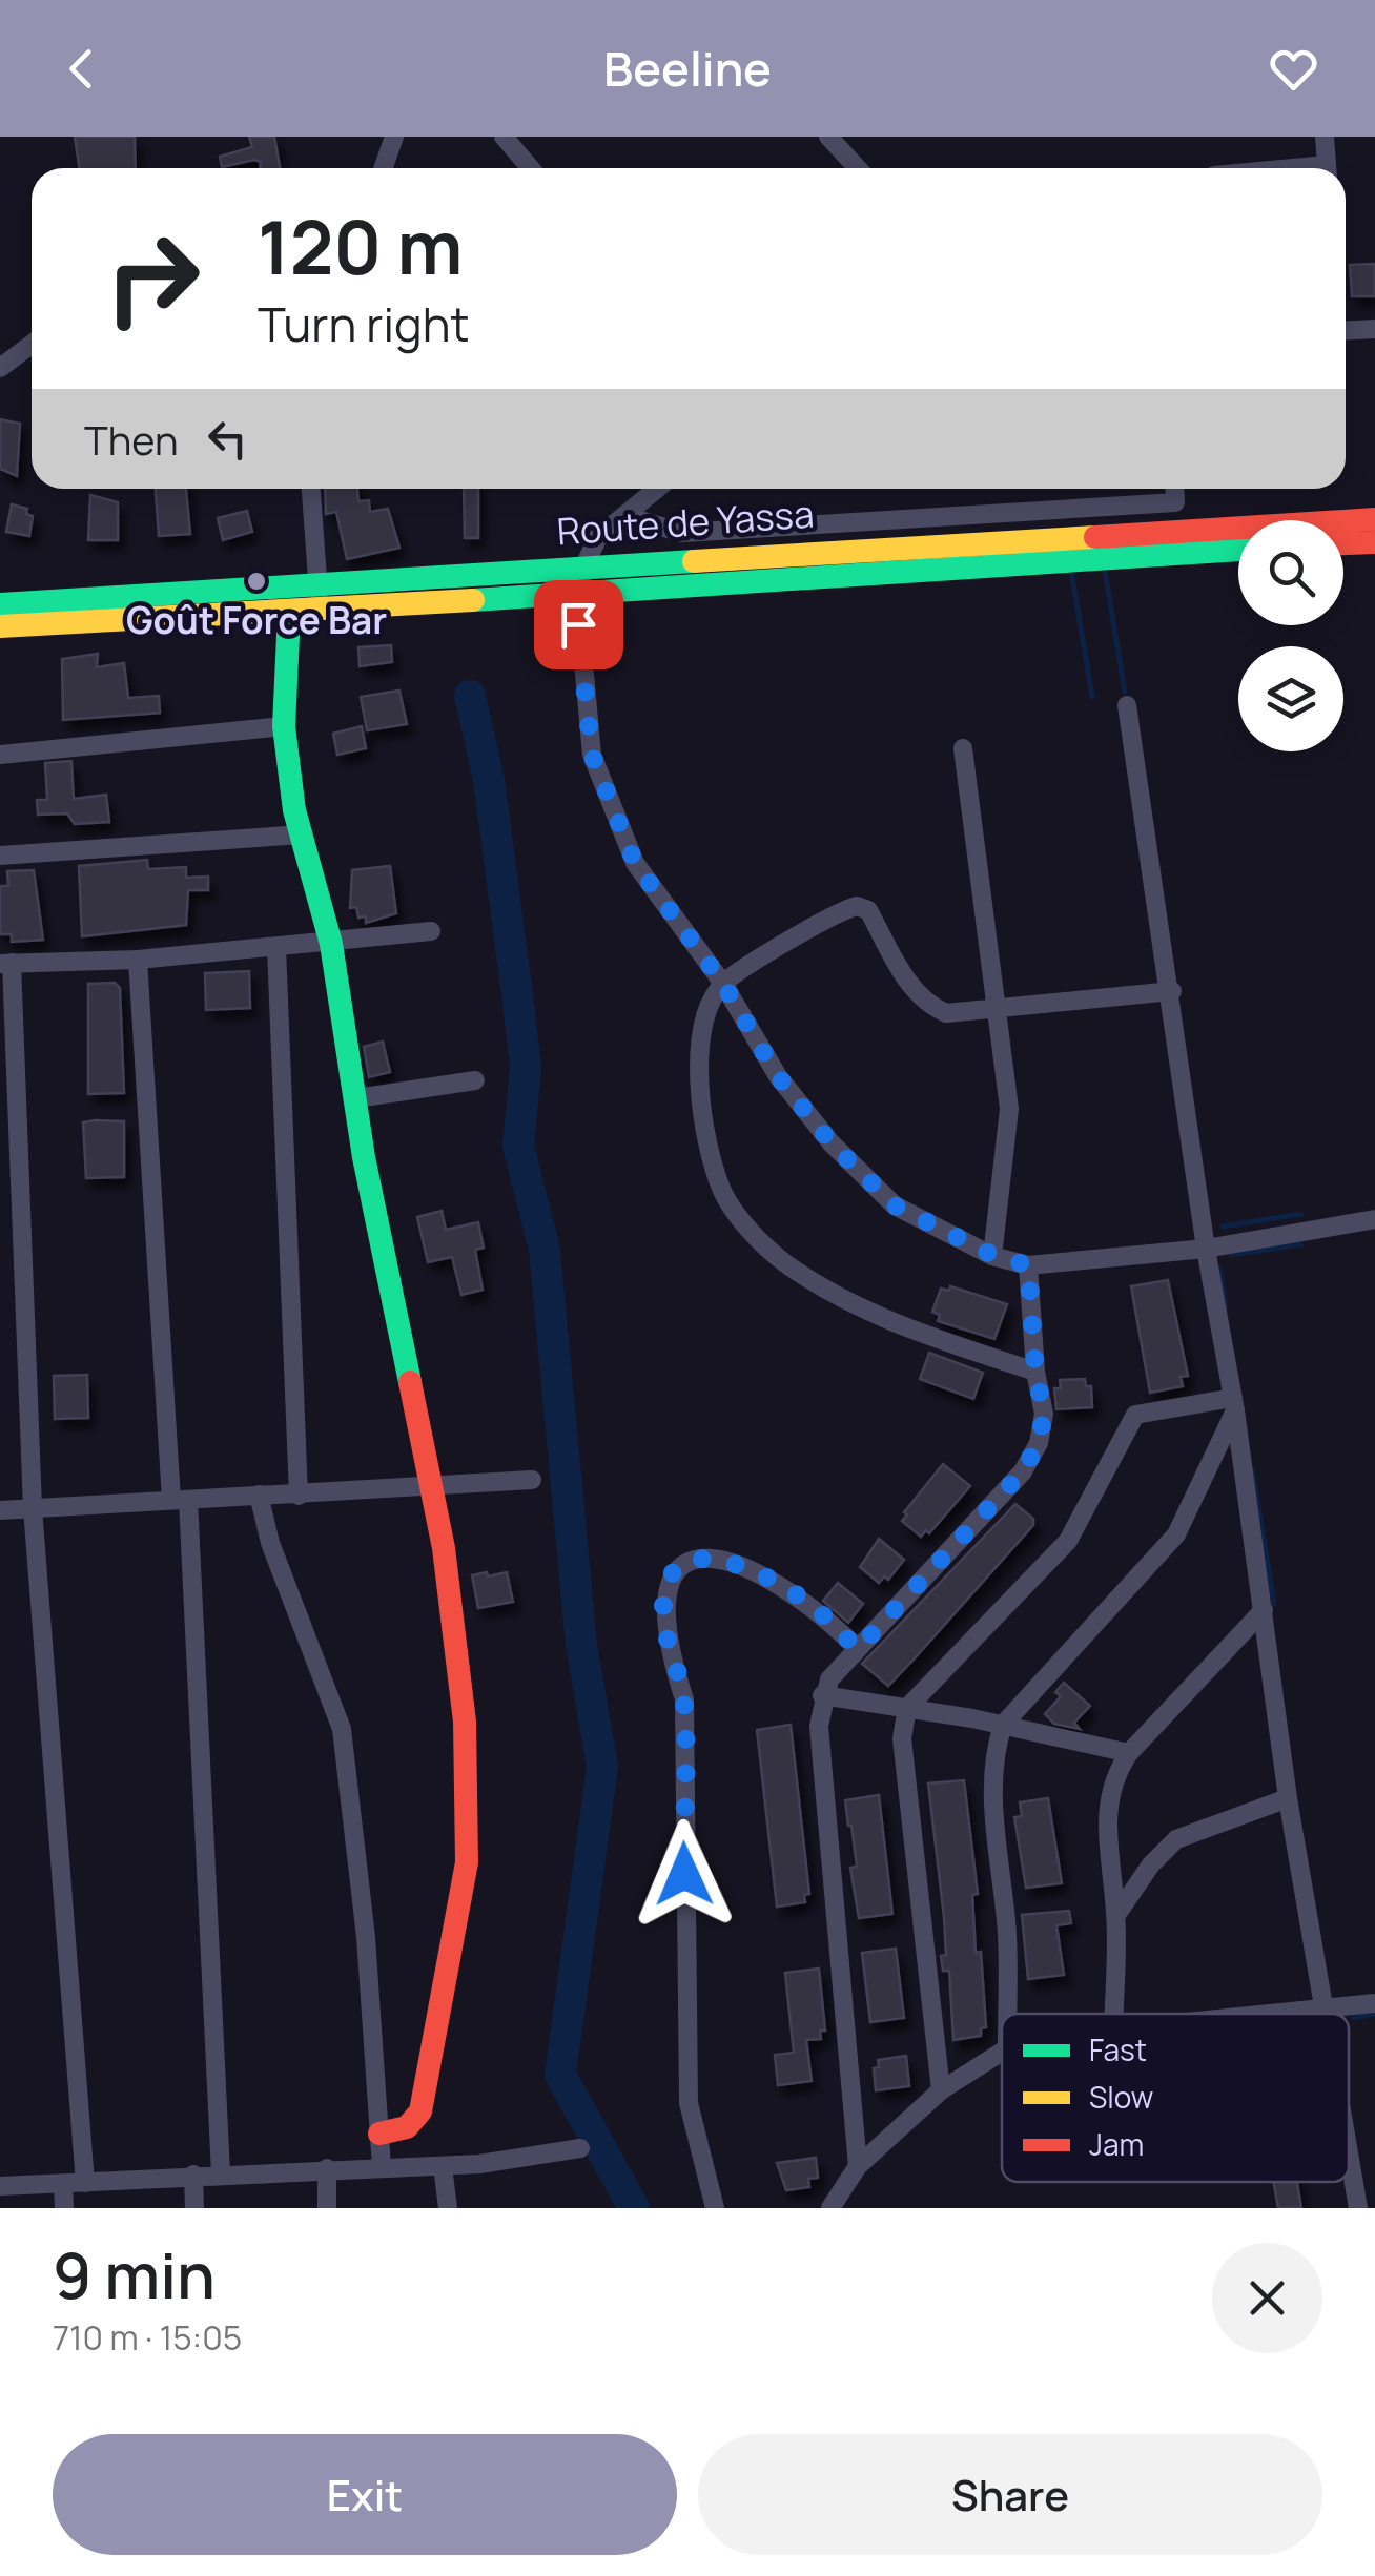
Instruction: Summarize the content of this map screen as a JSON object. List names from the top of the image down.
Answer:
{
  "streets": {
    "main road": ["Route de Yassa"]
  },
  "places": ["Goût Force Bar"],
  "legend": ["Fast", "Slow", "Jam"],
  "page": {
    "header": "Beeline",
    "turn": ["120 m", "Turn right"],
    "then": "Then",
    "heading": ["9 min", "710 m · 15:05"],
    "buttons": ["Exit", "Share"]
  }
}
